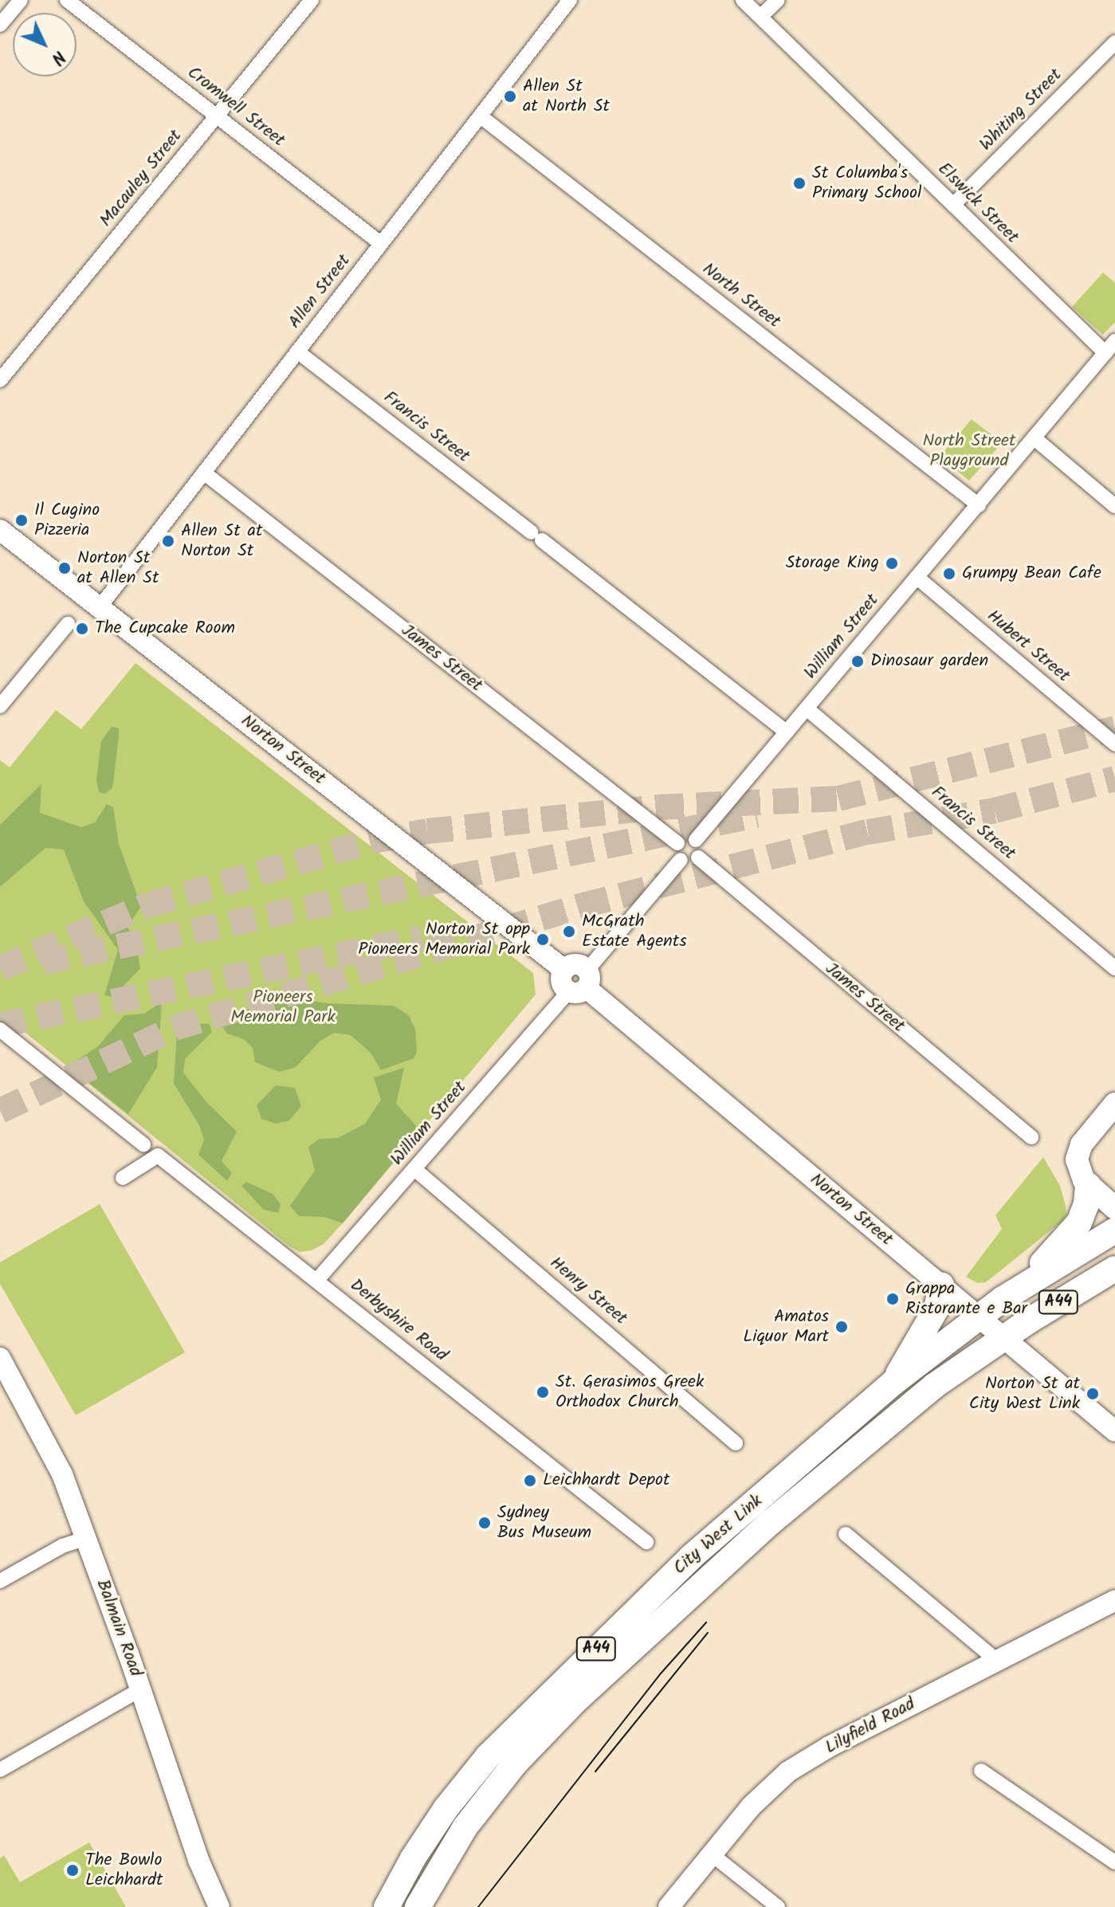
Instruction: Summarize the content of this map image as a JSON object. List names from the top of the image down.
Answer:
{
  "streets": {
    "highway": ["A44", "City West Link"],
    "street": [
      "Cromwell Street",
      "Whiting Street",
      "Macauley Street",
      "Elswick Street",
      "Allen Street",
      "North Street",
      "Francis Street",
      "William Street",
      "Hubert Street",
      "James Street",
      "Norton Street",
      "Henry Street",
      "Derbyshire Road",
      "Balmain Road",
      "Lilyfield Road"
    ]
  },
  "crossings": [
    ["Cromwell Street", "Macauley Street"],
    ["Cromwell Street", "Allen Street"],
    ["Whiting Street", "Elswick Street"],
    ["Elswick Street", "William Street"],
    ["Allen Street", "North Street"],
    ["Allen Street", "Francis Street"],
    ["Allen Street", "James Street"],
    ["Allen Street", "Norton Street"],
    ["North Street", "William Street"],
    ["Francis Street", "William Street"],
    ["William Street", "Hubert Street"],
    ["William Street", "James Street"],
    ["William Street", "Norton Street"],
    ["William Street", "Henry Street"],
    ["William Street", "Derbyshire Road"],
    ["Norton Street", "City West Link"]
  ],
  "parks": ["North Street Playground", "Pioneers Memorial Park"],
  "places": [
    "Allen St at North St",
    "St Columba's Primary School",
    "Il Cugino Pizzeria",
    "Allen St at Norton St",
    "Storage King",
    "Norton St at Allen St",
    "Grumpy Bean Cafe",
    "The Cupcake Room",
    "Dinosaur garden",
    "McGrath Estate Agents",
    "Norton St opp Pioneers Memorial Park",
    "Grappa Ristorante e Bar",
    "Amatos Liquor Mart",
    "St. Gerasimos Greek Orthodox Church",
    "Norton St at City West Link",
    "Leichhardt Depot",
    "Sydney Bus Museum",
    "The Bowlo Leichhardt"
  ],
  "north": "bottom right"
}
